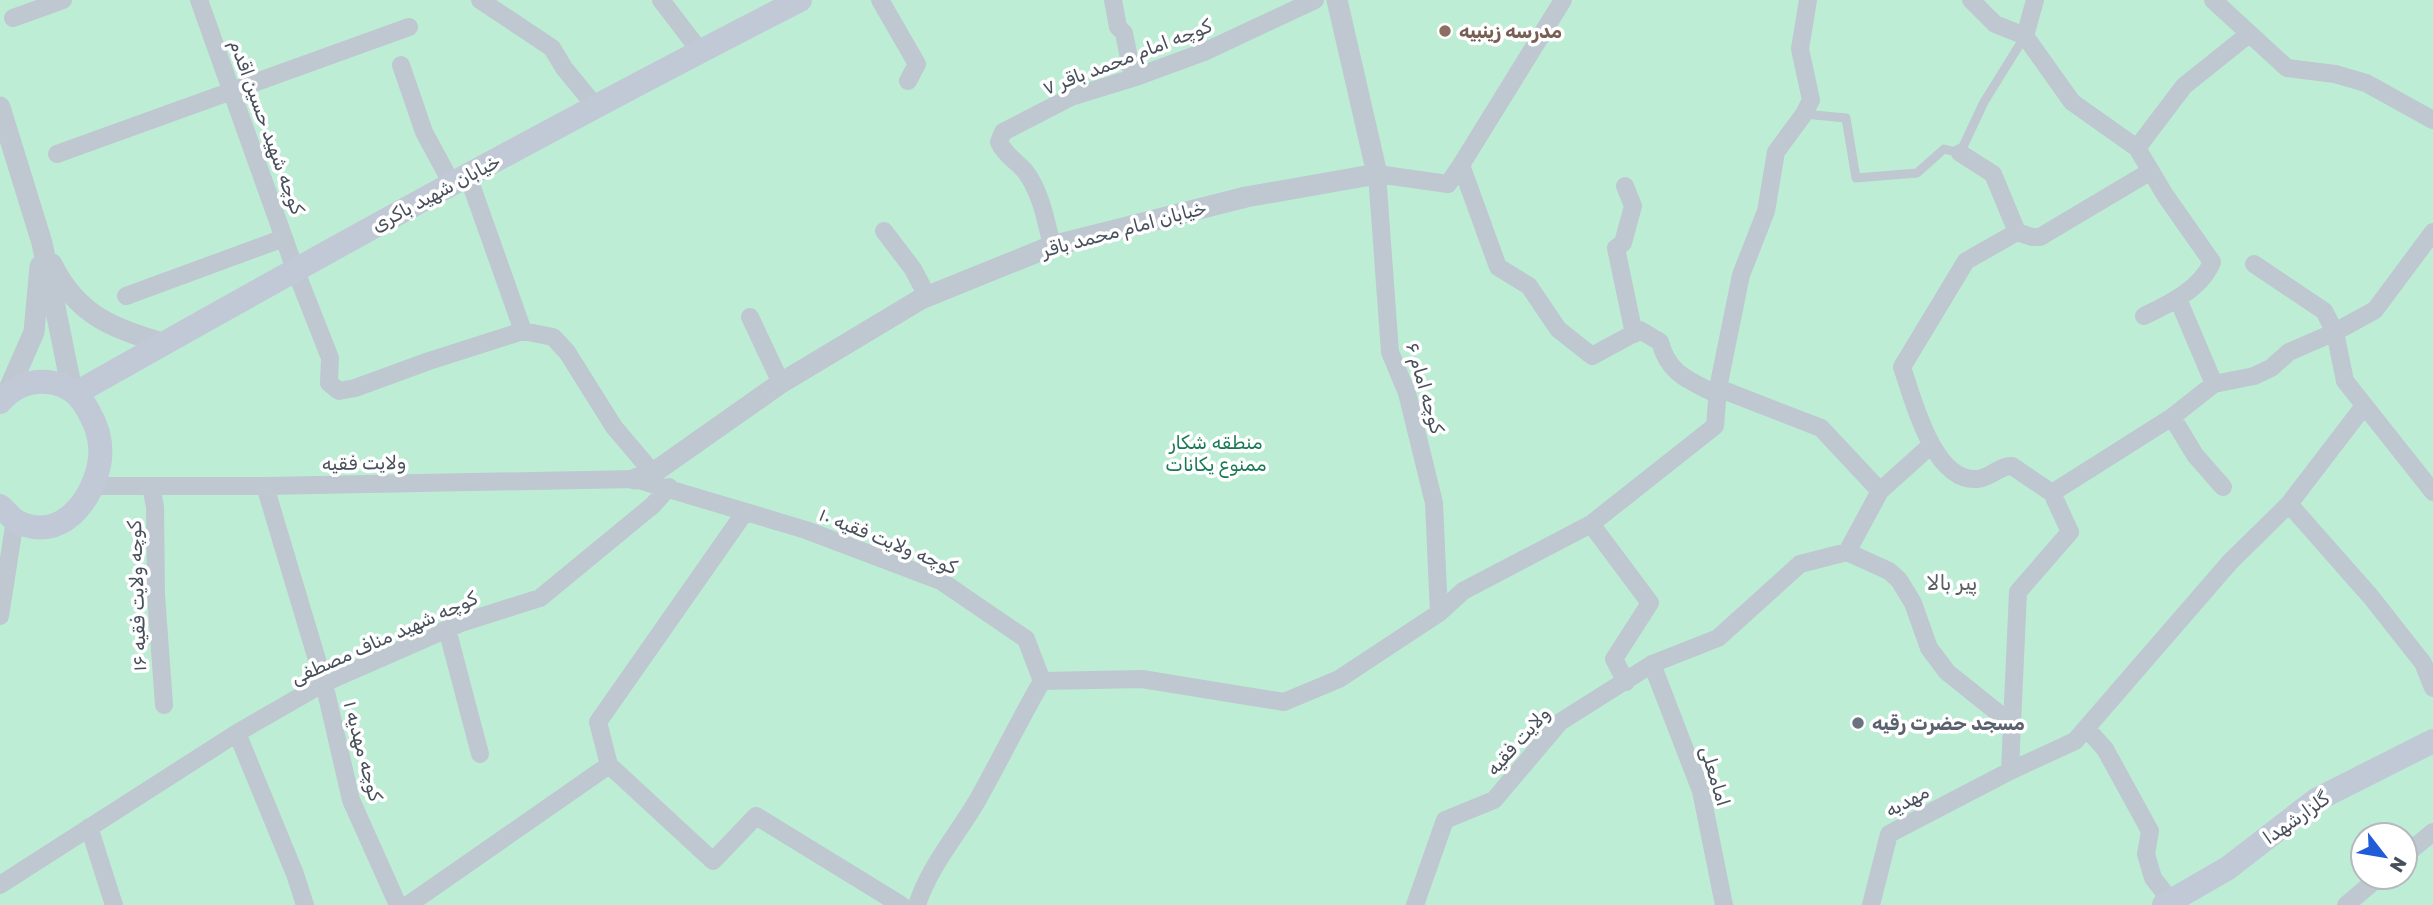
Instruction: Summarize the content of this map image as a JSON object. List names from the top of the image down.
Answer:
{
  "streets": {
    "main road": ["خیابان شهید باکری", "گلزارشهدا"],
    "street": [
      "کوچه امام محمد باقر ۷",
      "کوچه شهید حسین اقدم",
      "خیابان امام محمد باقر",
      "کوچه امام ۶",
      "ولایت فقیه",
      "کوچه ولایت فقیه ۱۰",
      "کوچه ولایت فقیه ۱۶",
      "کوچه شهید مناف مصطفی",
      "کوچه مهدیه ۱",
      "امامعلی",
      "مهدیه"
    ]
  },
  "crossings": [
    ["کوچه امام محمد باقر ۷", "خیابان امام محمد باقر"],
    ["کوچه شهید حسین اقدم", "خیابان شهید باکری"],
    ["خیابان امام محمد باقر", "کوچه امام ۶"],
    ["خیابان امام محمد باقر", "ولایت فقیه"],
    ["خیابان امام محمد باقر", "کوچه ولایت فقیه ۱۰"],
    ["خیابان امام محمد باقر", "کوچه شهید مناف مصطفی"],
    ["ولایت فقیه", "کوچه ولایت فقیه ۱۰"],
    ["ولایت فقیه", "کوچه ولایت فقیه ۱۶"],
    ["ولایت فقیه", "کوچه شهید مناف مصطفی"],
    ["ولایت فقیه", "کوچه مهدیه ۱"],
    ["ولایت فقیه", "امامعلی"],
    ["کوچه ولایت فقیه ۱۰", "کوچه شهید مناف مصطفی"],
    ["کوچه شهید مناف مصطفی", "کوچه مهدیه ۱"]
  ],
  "districts": ["پیر بالا"],
  "parks": ["منطقه شکار ممنوع یکانات"],
  "places": ["مدرسه زینبیه", "مسجد حضرت رقیه"],
  "north": "bottom right"
}
